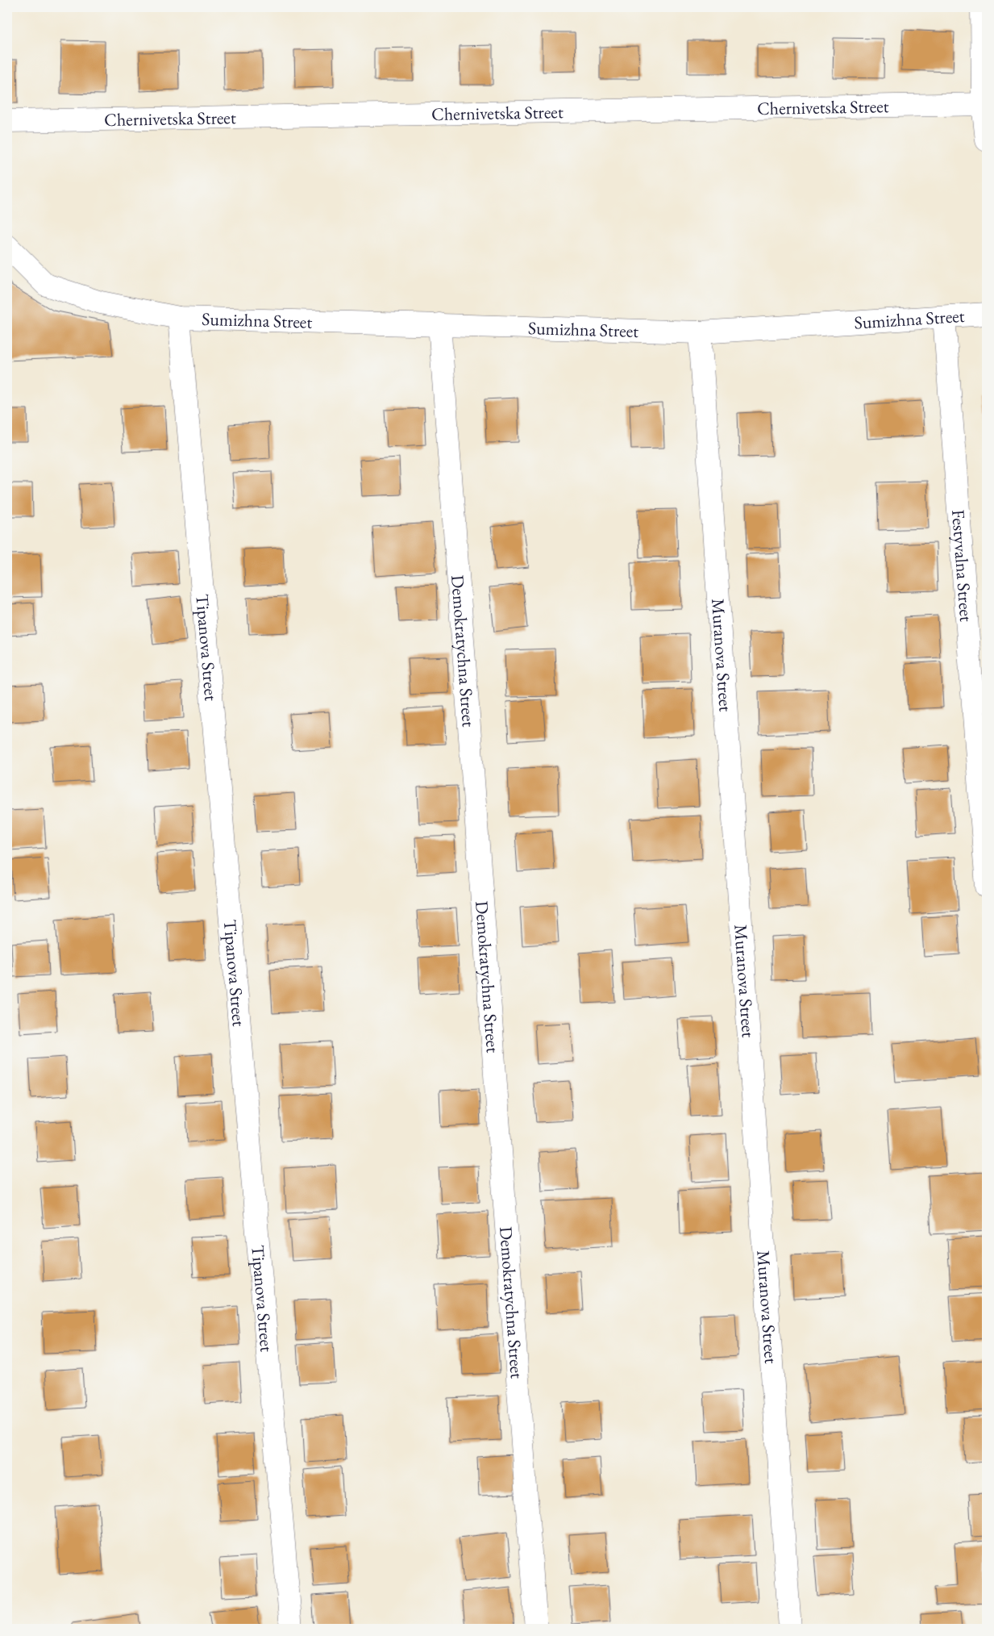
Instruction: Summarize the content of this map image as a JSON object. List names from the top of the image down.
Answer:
{
  "streets": {
    "street": [
      "Chernivetska Street",
      "Sumizhna Street",
      "Festyvalna Street",
      "Tipanova Street",
      "Demokratychna Street",
      "Muranova Street"
    ]
  },
  "crossings": [
    ["Sumizhna Street", "Festyvalna Street"],
    ["Sumizhna Street", "Tipanova Street"],
    ["Sumizhna Street", "Demokratychna Street"],
    ["Sumizhna Street", "Muranova Street"]
  ]
}
